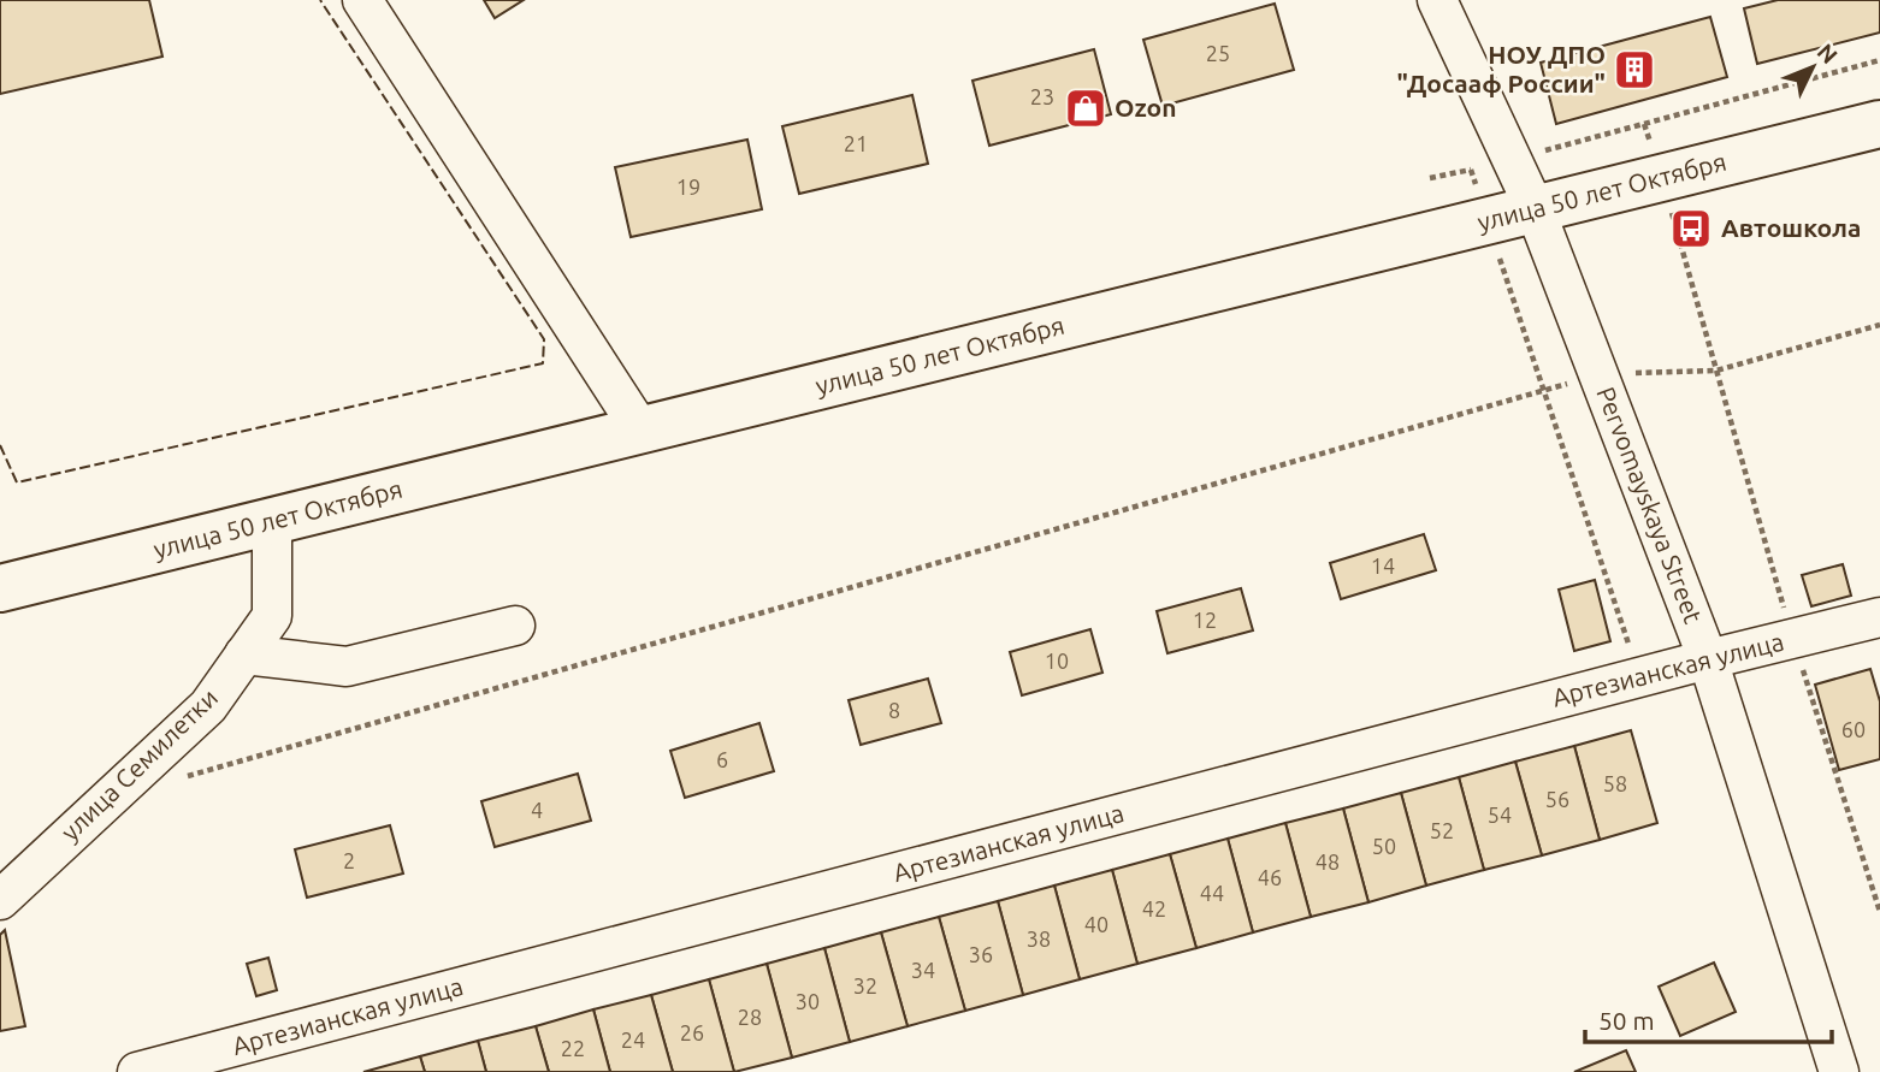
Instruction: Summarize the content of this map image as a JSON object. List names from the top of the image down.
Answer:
{
  "streets": {
    "highway": ["улица 50 лет Октября"],
    "street": ["Pervomayskaya Street", "Артезианская улица", "улица Семилетки"]
  },
  "crossings": [
    ["улица 50 лет Октября", "Pervomayskaya Street"],
    ["улица 50 лет Октября", "улица Семилетки"],
    ["Pervomayskaya Street", "Артезианская улица"]
  ],
  "places": {
    "building": ["НОУ ДПО \"Досааф России\""],
    "shop": ["Ozon"],
    "bus stop": ["Автошкола"]
  },
  "house_numbers": [
    "25",
    "23",
    "21",
    "19",
    "14",
    "12",
    "10",
    "8",
    "60",
    "6",
    "58",
    "56",
    "4",
    "54",
    "52",
    "50",
    "2",
    "48",
    "46",
    "44",
    "42",
    "40",
    "38",
    "36",
    "34",
    "32",
    "30",
    "28",
    "26",
    "24",
    "22"
  ],
  "scale_bar": "50 m",
  "north": "top right"
}
